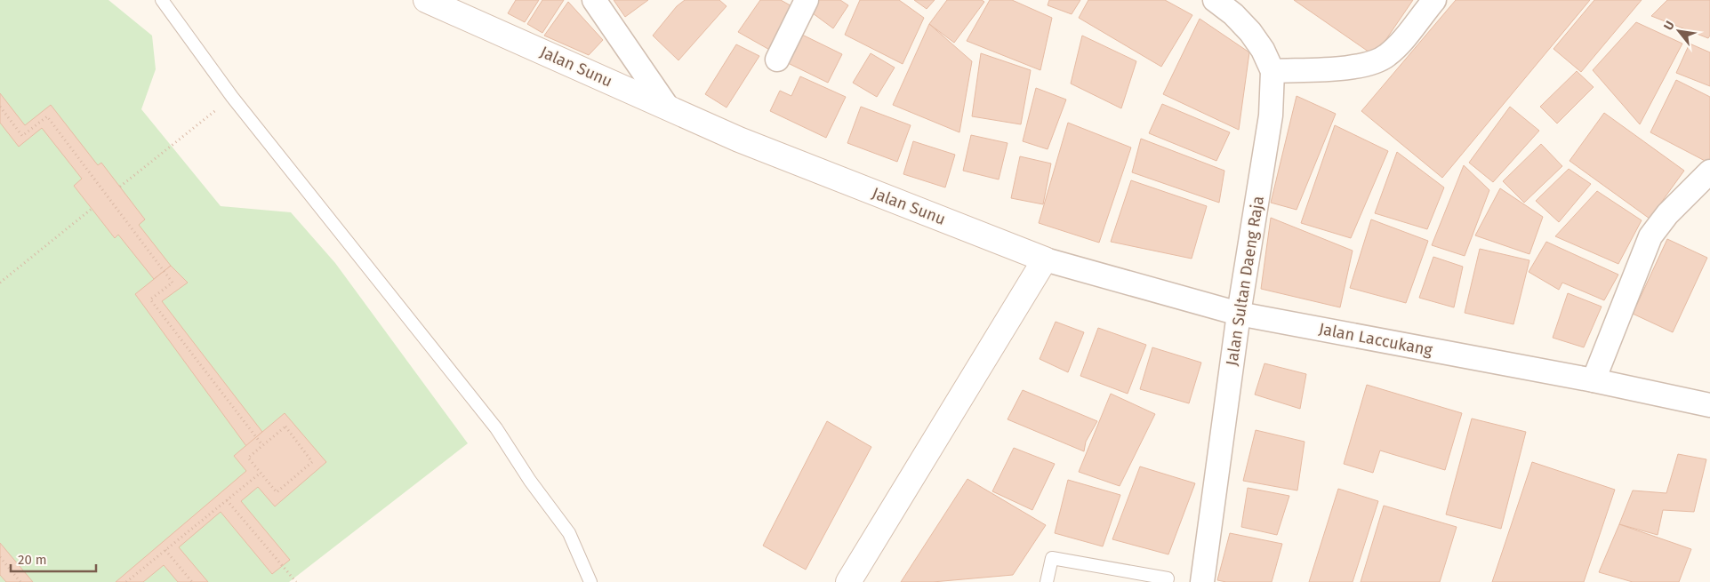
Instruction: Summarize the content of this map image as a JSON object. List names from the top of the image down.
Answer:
{
  "streets": {
    "main road": ["Jalan Sunu"],
    "street": ["Jalan Sultan Daeng Raja", "Jalan Laccukang"]
  },
  "crossings": [
    ["Jalan Sunu", "Jalan Laccukang"],
    ["Jalan Sultan Daeng Raja", "Jalan Laccukang"]
  ],
  "scale_bar": "20 m",
  "north": "top left"
}
